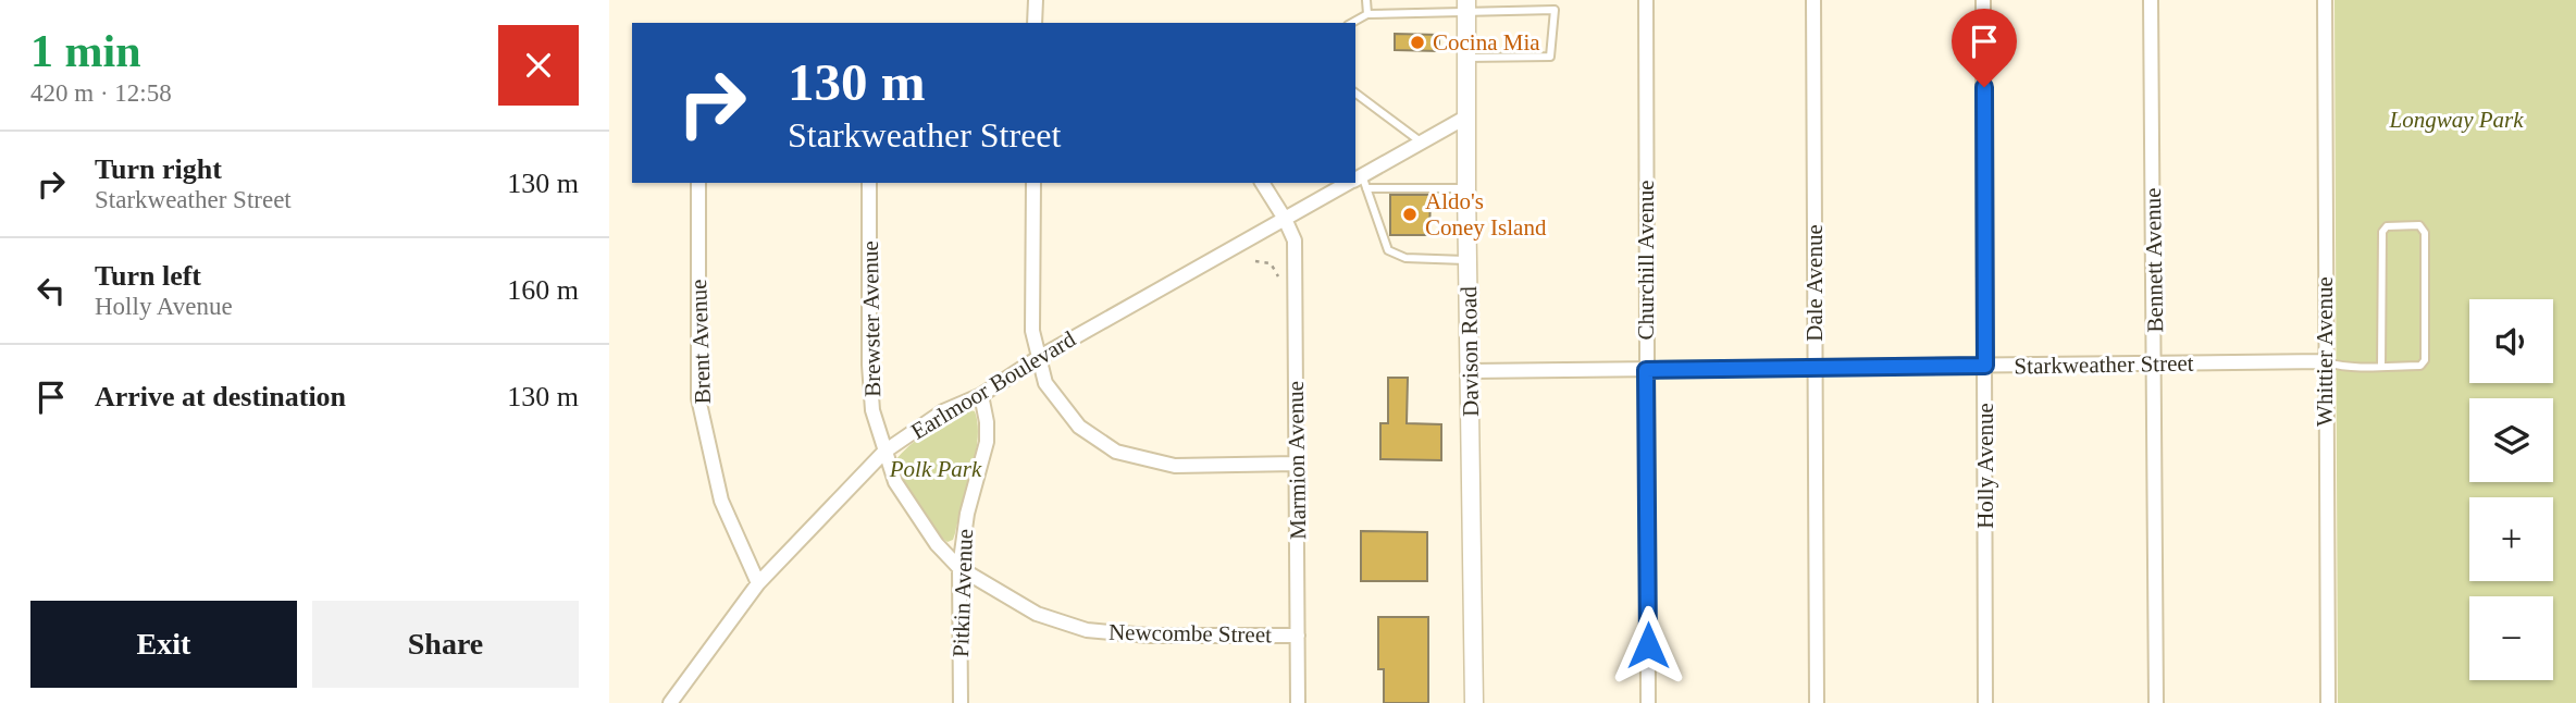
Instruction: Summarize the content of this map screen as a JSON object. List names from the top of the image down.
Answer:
{
  "streets": {
    "main road": ["Davison Road"],
    "street": [
      "Churchill Avenue",
      "Bennett Avenue",
      "Dale Avenue",
      "Brewster Avenue",
      "Brent Avenue",
      "Whittier Avenue",
      "Starkweather Street",
      "Earlmoor Boulevard",
      "Marmion Avenue",
      "Holly Avenue",
      "Pitkin Avenue",
      "Newcombe Street"
    ]
  },
  "crossings": [
    ["Churchill Avenue", "Starkweather Street"],
    ["Bennett Avenue", "Starkweather Street"],
    ["Dale Avenue", "Starkweather Street"],
    ["Brewster Avenue", "Earlmoor Boulevard"],
    ["Brewster Avenue", "Pitkin Avenue"],
    ["Brewster Avenue", "Newcombe Street"],
    ["Brent Avenue", "Earlmoor Boulevard"],
    ["Davison Road", "Starkweather Street"],
    ["Davison Road", "Earlmoor Boulevard"],
    ["Whittier Avenue", "Starkweather Street"],
    ["Starkweather Street", "Holly Avenue"],
    ["Earlmoor Boulevard", "Marmion Avenue"],
    ["Earlmoor Boulevard", "Pitkin Avenue"],
    ["Marmion Avenue", "Newcombe Street"],
    ["Pitkin Avenue", "Newcombe Street"]
  ],
  "parks": ["Longway Park", "Polk Park"],
  "places": ["Cocina Mia", "Aldo's Coney Island"],
  "page": {
    "heading": ["1 min", "420 m · 12:58"],
    "turn": ["130 m", "Starkweather Street"],
    "list": [
      {
        "name": "Turn right",
        "note": "Starkweather Street",
        "value": "130 m"
      },
      {
        "name": "Turn left",
        "note": "Holly Avenue",
        "value": "160 m"
      },
      {
        "name": "Arrive at destination",
        "value": "130 m"
      }
    ],
    "map_buttons": ["+", "−"],
    "buttons": ["Exit", "Share"]
  }
}
